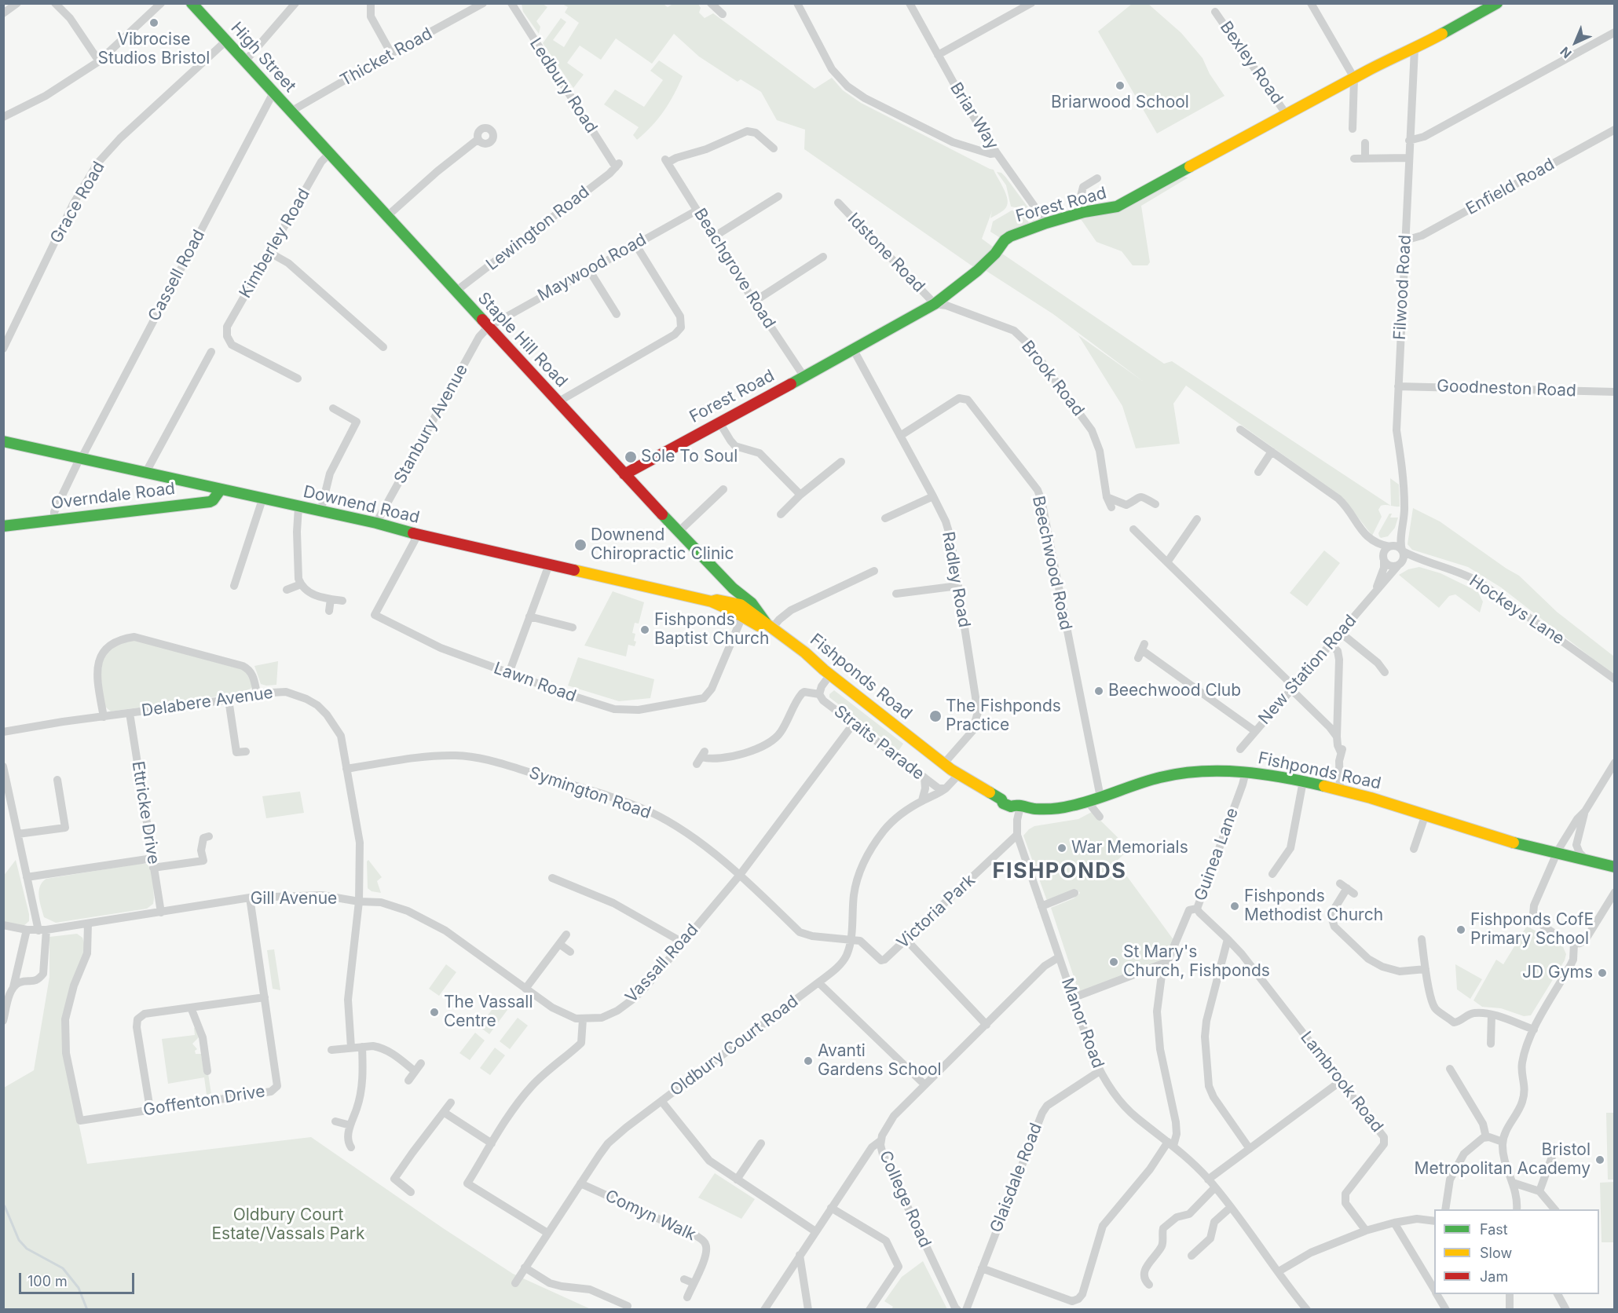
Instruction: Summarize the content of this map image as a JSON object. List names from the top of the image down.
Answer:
{
  "streets": {
    "main road": [
      "High Street",
      "Forest Road",
      "Staple Hill Road",
      "Overndale Road",
      "Downend Road",
      "Fishponds Road"
    ],
    "street": [
      "Thicket Road",
      "Bexley Road",
      "Ledbury Road",
      "Briar Way",
      "Enfield Road",
      "Grace Road",
      "Lewington Road",
      "Kimberley Road",
      "Idstone Road",
      "Maywood Road",
      "Beachgrove Road",
      "Cassell Road",
      "Filwood Road",
      "Brook Road",
      "Goodneston Road",
      "Stanbury Avenue",
      "Beechwood Road",
      "Radley Road",
      "Hockeys Lane",
      "New Station Road",
      "Lawn Road",
      "Delabere Avenue",
      "Straits Parade",
      "Symington Road",
      "Ettricke Drive",
      "Guinea Lane",
      "Gill Avenue",
      "Victoria Park",
      "Vassall Road",
      "Manor Road",
      "Oldbury Court Road",
      "Lambrook Road",
      "Goffenton Drive",
      "Glaisdale Road",
      "College Road",
      "Comyn Walk"
    ]
  },
  "crossings": [
    ["High Street", "Thicket Road"],
    ["High Street", "Grace Road"],
    ["High Street", "Cassell Road"],
    ["High Street", "Staple Hill Road"],
    ["Thicket Road", "Staple Hill Road"],
    ["Bexley Road", "Forest Road"],
    ["Ledbury Road", "Lewington Road"],
    ["Briar Way", "Forest Road"],
    ["Enfield Road", "Filwood Road"],
    ["Forest Road", "Idstone Road"],
    ["Forest Road", "Beachgrove Road"],
    ["Forest Road", "Filwood Road"],
    ["Forest Road", "Staple Hill Road"],
    ["Forest Road", "Brook Road"],
    ["Forest Road", "Radley Road"],
    ["Lewington Road", "Staple Hill Road"],
    ["Kimberley Road", "Staple Hill Road"],
    ["Idstone Road", "Brook Road"],
    ["Maywood Road", "Beachgrove Road"],
    ["Maywood Road", "Staple Hill Road"],
    ["Maywood Road", "Stanbury Avenue"],
    ["Cassell Road", "Overndale Road"],
    ["Cassell Road", "Downend Road"],
    ["Filwood Road", "Goodneston Road"],
    ["Filwood Road", "Hockeys Lane"],
    ["Filwood Road", "New Station Road"],
    ["Staple Hill Road", "Stanbury Avenue"],
    ["Staple Hill Road", "Downend Road"],
    ["Staple Hill Road", "Fishponds Road"],
    ["Stanbury Avenue", "Downend Road"],
    ["Overndale Road", "Downend Road"],
    ["Downend Road", "Fishponds Road"],
    ["Downend Road", "Lawn Road"],
    ["Beechwood Road", "Radley Road"],
    ["Beechwood Road", "Fishponds Road"],
    ["Radley Road", "Fishponds Road"],
    ["Hockeys Lane", "New Station Road"],
    ["Fishponds Road", "Lawn Road"],
    ["Fishponds Road", "Straits Parade"],
    ["Fishponds Road", "Guinea Lane"],
    ["Fishponds Road", "Manor Road"],
    ["Delabere Avenue", "Symington Road"],
    ["Delabere Avenue", "Ettricke Drive"],
    ["Delabere Avenue", "Gill Avenue"],
    ["Straits Parade", "Vassall Road"],
    ["Straits Parade", "Oldbury Court Road"],
    ["Symington Road", "Victoria Park"],
    ["Symington Road", "Vassall Road"],
    ["Symington Road", "Oldbury Court Road"],
    ["Ettricke Drive", "Gill Avenue"],
    ["Guinea Lane", "Manor Road"],
    ["Guinea Lane", "Lambrook Road"],
    ["Gill Avenue", "Vassall Road"],
    ["Gill Avenue", "Goffenton Drive"],
    ["Victoria Park", "Manor Road"],
    ["Victoria Park", "Oldbury Court Road"],
    ["Manor Road", "Glaisdale Road"],
    ["Manor Road", "College Road"],
    ["Oldbury Court Road", "Comyn Walk"]
  ],
  "districts": ["FISHPONDS"],
  "parks": ["Oldbury Court Estate/Vassals Park"],
  "places": [
    "Vibrocise Studios Bristol",
    "Briarwood School",
    "Sole To Soul",
    "Downend Chiropractic Clinic",
    "Fishponds Baptist Church",
    "Beechwood Club",
    "The Fishponds Practice",
    "War Memorials",
    "Fishponds Methodist Church",
    "Fishponds CofE Primary School",
    "St Mary's Church, Fishponds",
    "JD Gyms",
    "The Vassall Centre",
    "Avanti Gardens School",
    "Bristol Metropolitan Academy"
  ],
  "legend": ["Fast", "Slow", "Jam"],
  "scale_bar": "100 m",
  "north": "bottom left"
}
